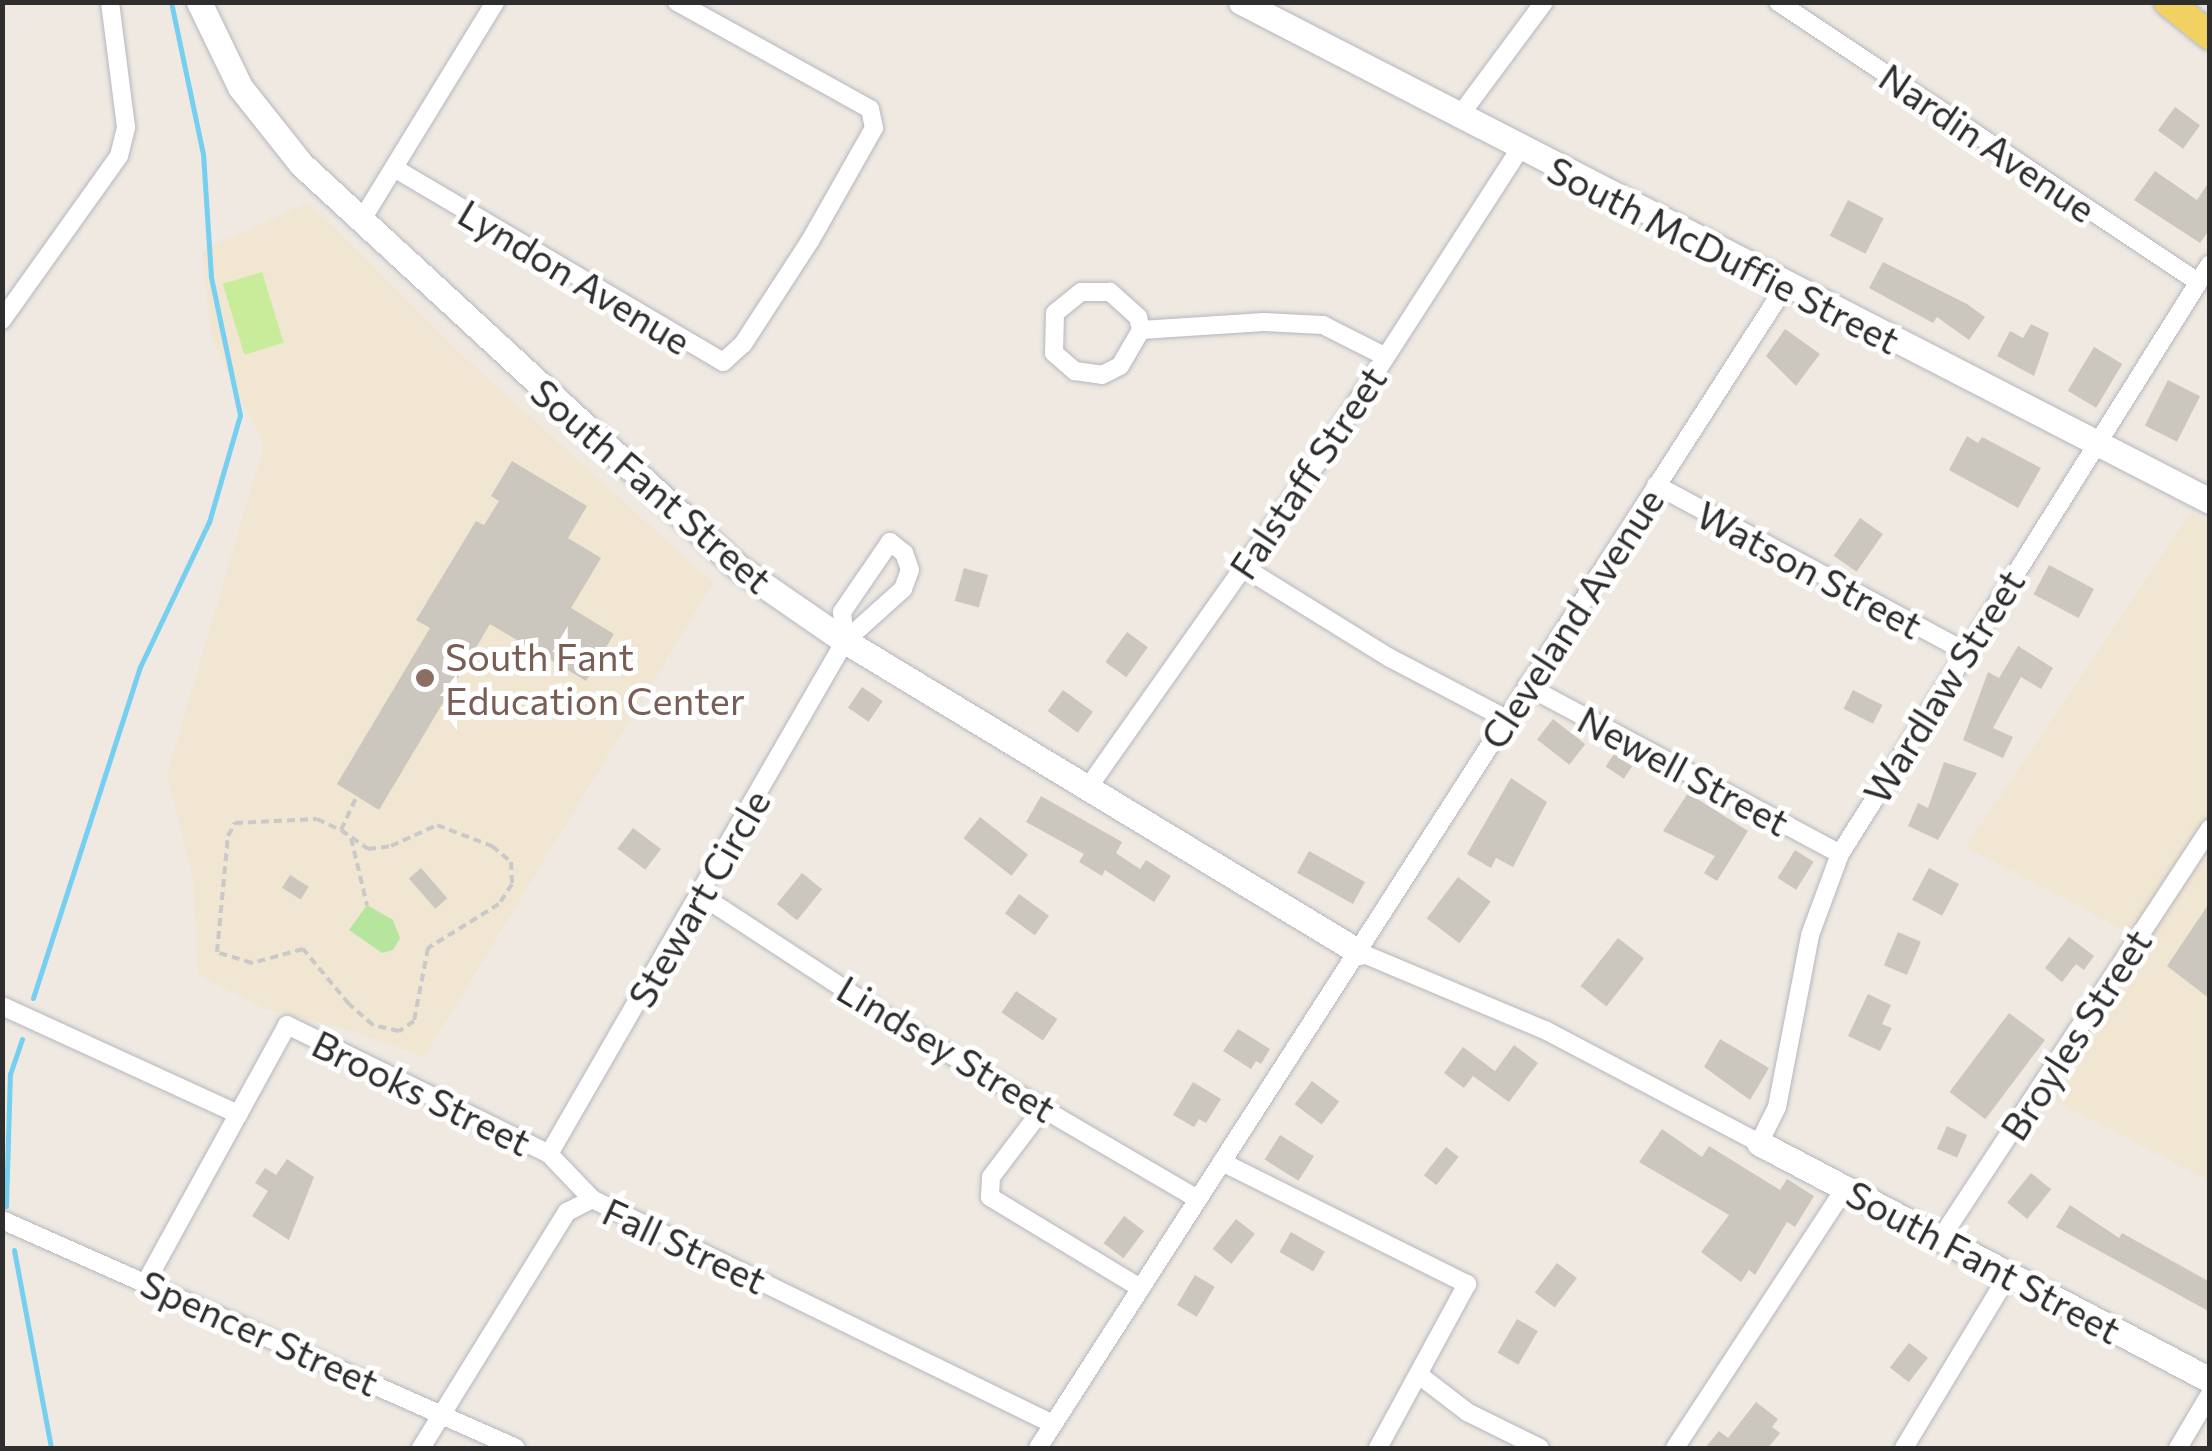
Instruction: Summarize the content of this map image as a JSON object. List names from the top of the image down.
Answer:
{
  "streets": {
    "street": [
      "Nardin Avenue",
      "South McDuffie Street",
      "Lyndon Avenue",
      "Falstaff Street",
      "South Fant Street",
      "Watson Street",
      "Cleveland Avenue",
      "Wardlaw Street",
      "Newell Street",
      "Stewart Circle",
      "Broyles Street",
      "Lindsey Street",
      "Brooks Street",
      "Fall Street",
      "Spencer Street"
    ]
  },
  "crossings": [
    ["Nardin Avenue", "Wardlaw Street"],
    ["South McDuffie Street", "Falstaff Street"],
    ["South McDuffie Street", "Cleveland Avenue"],
    ["South McDuffie Street", "Wardlaw Street"],
    ["Falstaff Street", "South Fant Street"],
    ["South Fant Street", "Cleveland Avenue"],
    ["South Fant Street", "Wardlaw Street"],
    ["South Fant Street", "Stewart Circle"],
    ["South Fant Street", "Broyles Street"],
    ["Watson Street", "Cleveland Avenue"],
    ["Watson Street", "Wardlaw Street"],
    ["Cleveland Avenue", "Newell Street"],
    ["Cleveland Avenue", "Lindsey Street"],
    ["Cleveland Avenue", "Fall Street"],
    ["Wardlaw Street", "Newell Street"],
    ["Stewart Circle", "Lindsey Street"],
    ["Stewart Circle", "Brooks Street"],
    ["Brooks Street", "Fall Street"],
    ["Brooks Street", "Spencer Street"],
    ["Fall Street", "Spencer Street"]
  ],
  "places": ["South Fant Education Center"]
}
